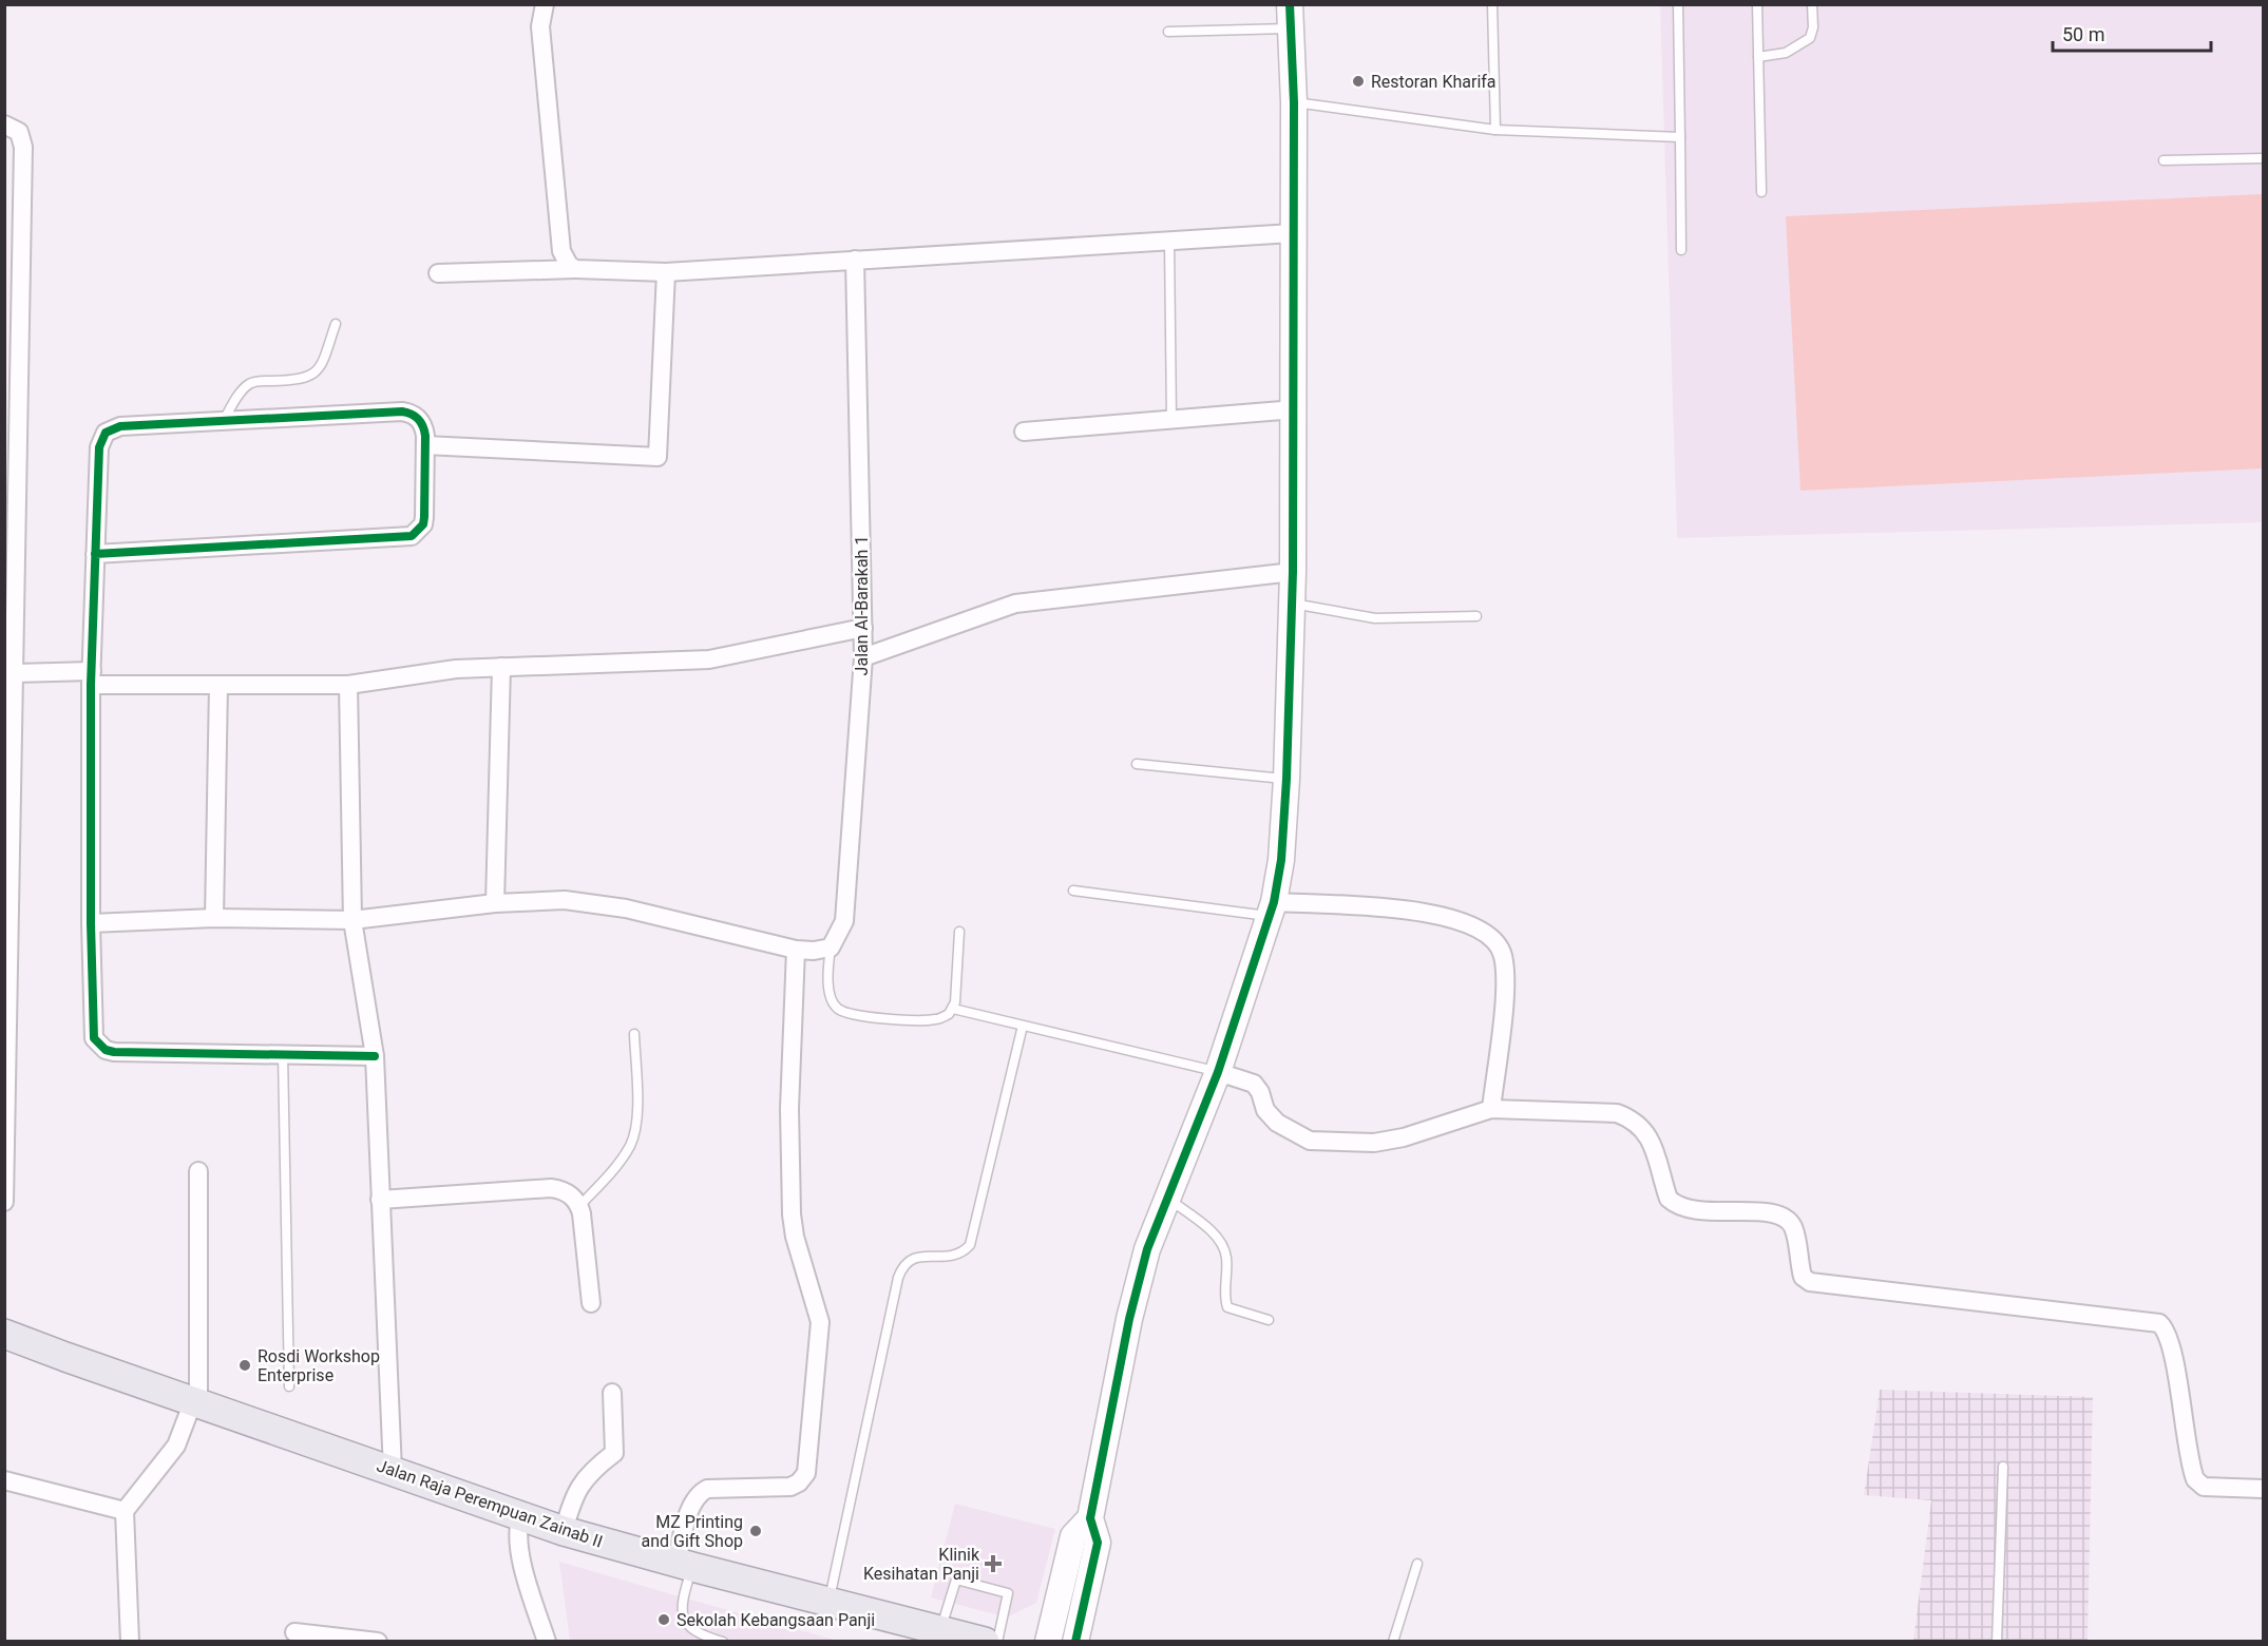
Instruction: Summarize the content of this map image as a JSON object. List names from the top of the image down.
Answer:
{
  "streets": {
    "main road": ["Jalan Raja Perempuan Zainab II"],
    "street": ["Jalan Al-Barakah 1"]
  },
  "places": {
    "other": [
      "Restoran Kharifa",
      "Rosdi Workshop Enterprise",
      "MZ Printing and Gift Shop",
      "Sekolah Kebangsaan Panji"
    ],
    "health": ["Klinik Kesihatan Panji"]
  },
  "scale_bar": "50 m"
}
